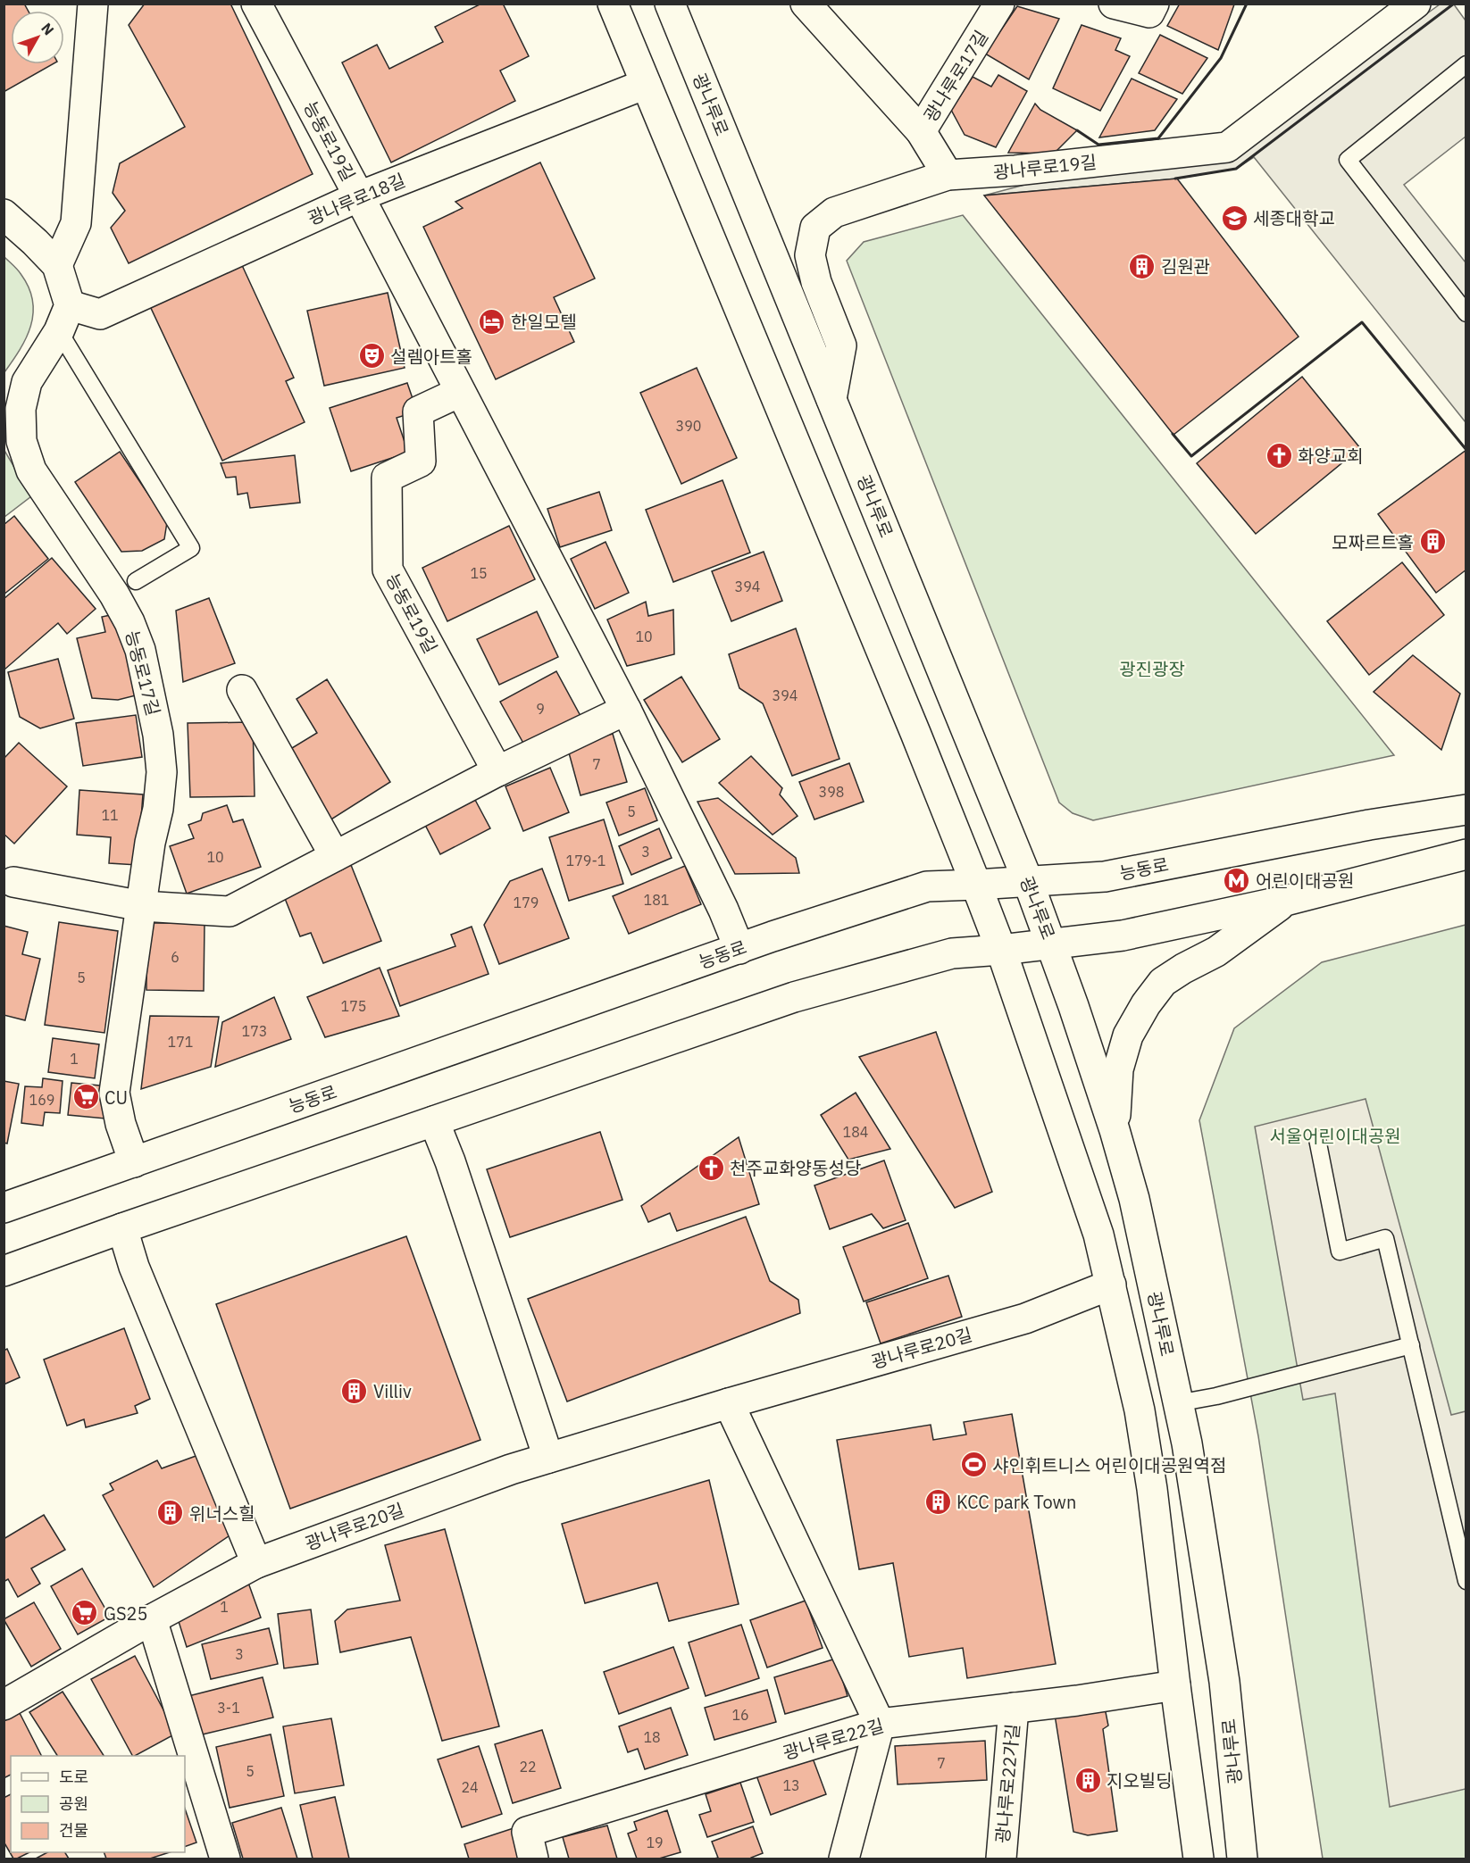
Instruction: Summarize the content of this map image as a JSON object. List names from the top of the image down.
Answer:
{
  "streets": {
    "street": [
      "광나루로17길",
      "광나루로",
      "능동로19길",
      "광나루로19길",
      "광나루로18길",
      "능동로17길",
      "능동로",
      "광나루로20길",
      "광나루로22길",
      "광나루로22가길"
    ]
  },
  "crossings": [
    ["광나루로17길", "광나루로19길"],
    ["광나루로", "광나루로19길"],
    ["광나루로", "능동로"],
    ["능동로19길", "광나루로18길"],
    ["능동로19길", "능동로"],
    ["광나루로18길", "능동로17길"],
    ["능동로17길", "능동로"],
    ["광나루로22길", "광나루로22가길"]
  ],
  "parks": ["광진광장", "서울어린이대공원"],
  "places": {
    "school or university": ["세종대학교"],
    "building": [
      "김원관",
      "모짜르트홀",
      "Villiv",
      "KCC park Town",
      "위너스힐",
      "지오빌딩"
    ],
    "hotel": ["한일모텔"],
    "theatre": ["설렘아트홀"],
    "church": ["화양교회", "천주교화양동성당"],
    "metro station": ["어린이대공원"],
    "supermarket": ["CU", "GS25"],
    "sports": ["샤인휘트니스 어린이대공원역점"]
  },
  "house_numbers": [
    "390",
    "15",
    "394",
    "10",
    "394",
    "9",
    "7",
    "398",
    "5",
    "11",
    "3",
    "10",
    "179-1",
    "181",
    "179",
    "6",
    "5",
    "175",
    "173",
    "171",
    "1",
    "169",
    "184",
    "1",
    "3",
    "3-1",
    "16",
    "18",
    "7",
    "22",
    "5",
    "13",
    "24",
    "19"
  ],
  "legend": ["도로", "공원", "건물"],
  "north": "top right"
}
